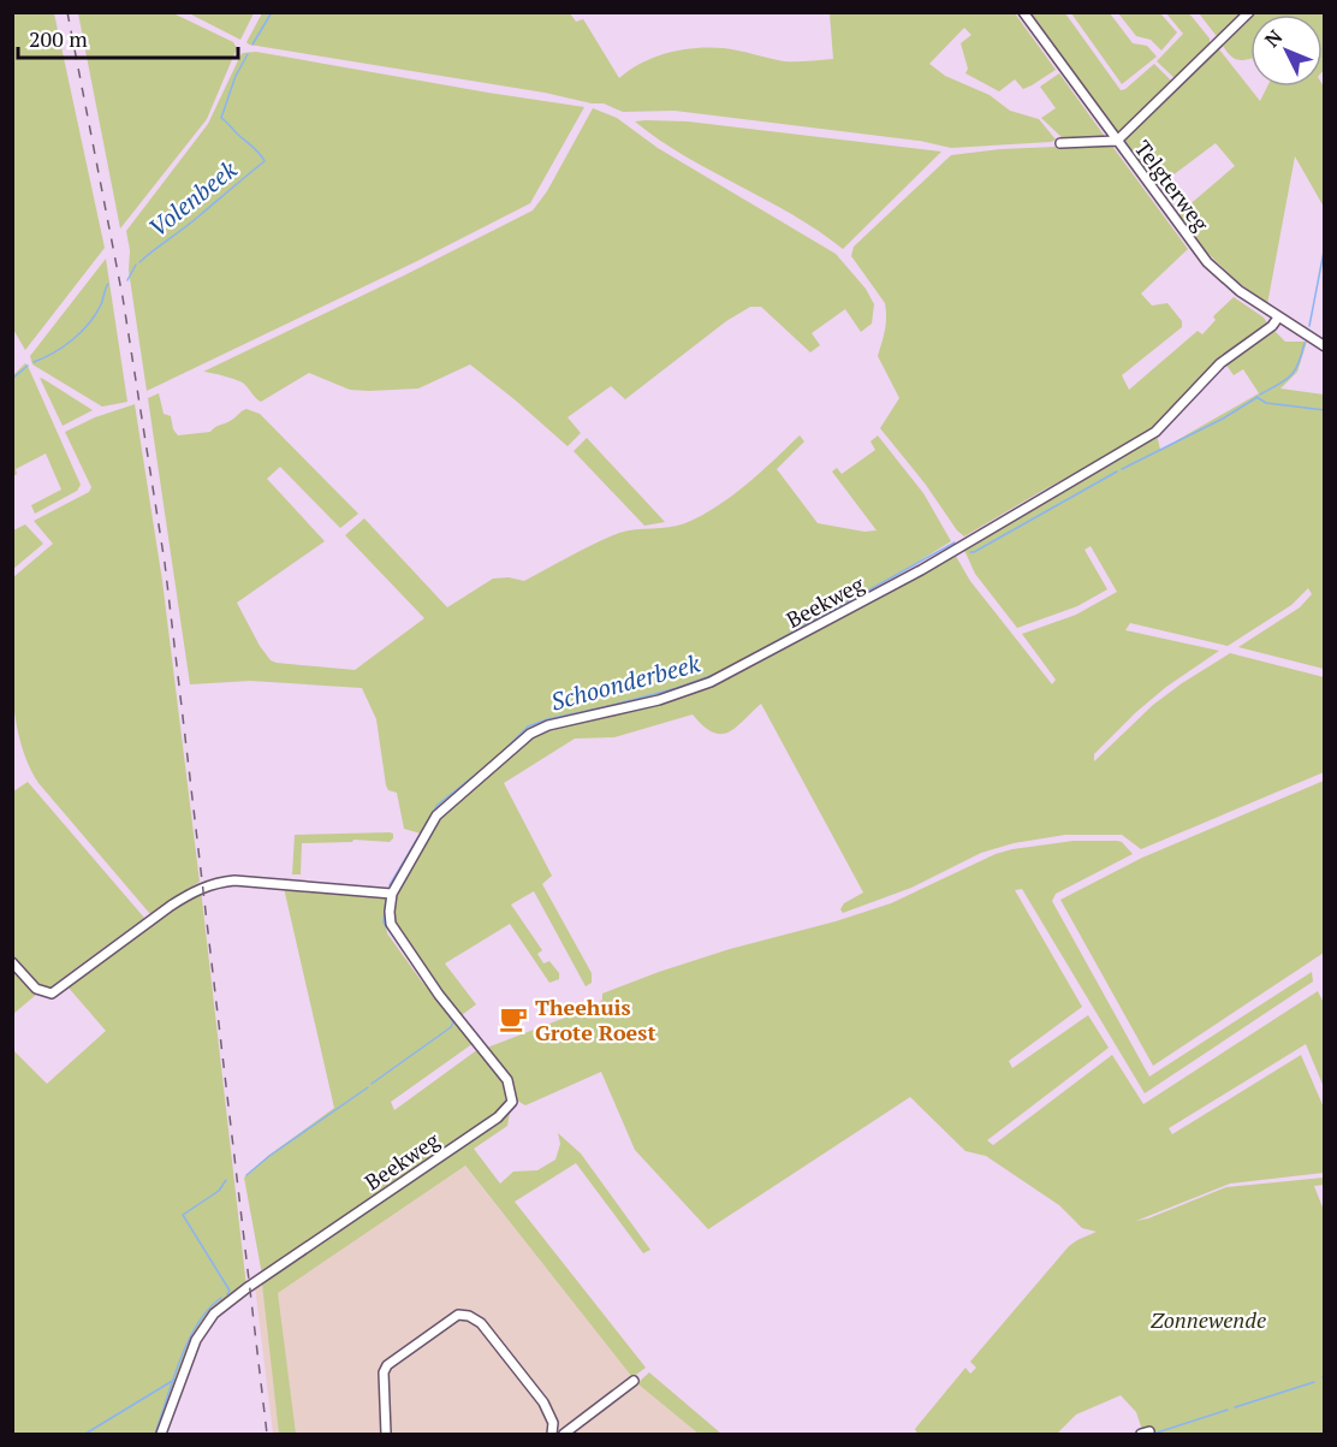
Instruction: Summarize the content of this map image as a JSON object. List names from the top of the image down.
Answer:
{
  "streets": {
    "street": ["Telgterweg", "Beekweg"]
  },
  "crossings": [
    ["Telgterweg", "Beekweg"]
  ],
  "water": ["Volenbeek", "Schoonderbeek"],
  "parks": ["Zonnewende"],
  "places": {
    "cafe": ["Theehuis Grote Roest"]
  },
  "scale_bar": "200 m",
  "north": "top left"
}
